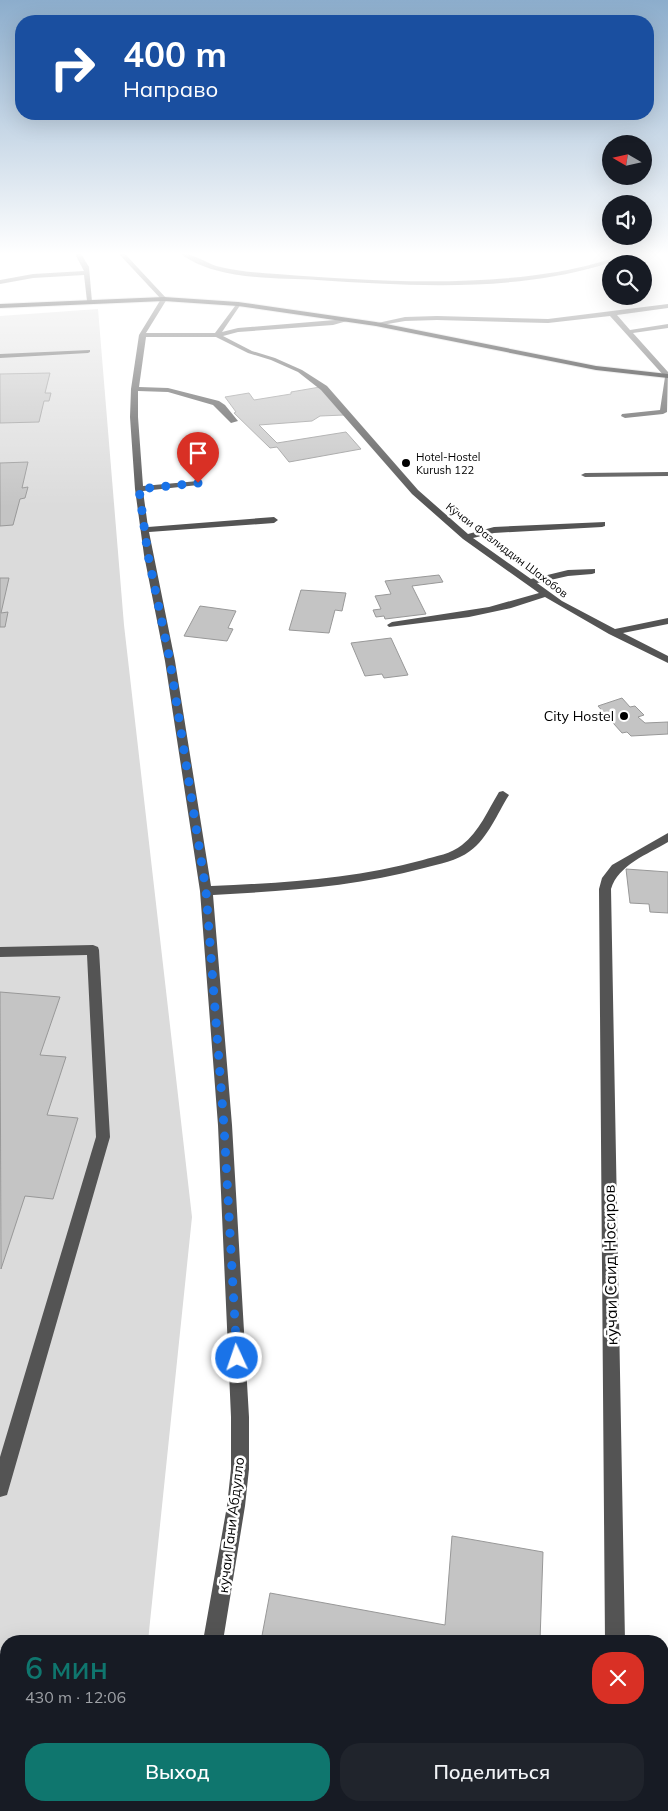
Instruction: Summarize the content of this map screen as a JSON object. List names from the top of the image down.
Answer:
{
  "streets": {
    "street": ["Кӯчаи Фазлиддин Шахобов", "кӯчаи Саид Носиров", "кӯчаи Гани Абдулло"]
  },
  "places": ["Hotel-Hostel Kurush 122", "City Hostel"],
  "north": "left",
  "page": {
    "turn": ["400 m", "Направо"],
    "heading": ["6 мин", "430 m · 12:06"],
    "buttons": ["Выход", "Поделиться"]
  }
}
